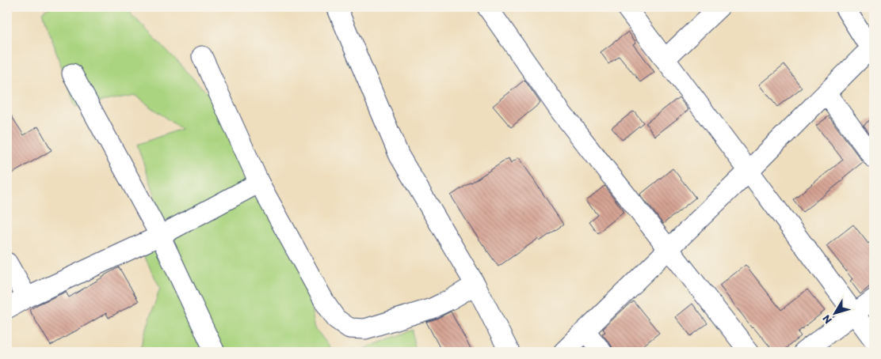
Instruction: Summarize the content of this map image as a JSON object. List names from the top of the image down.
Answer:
{
  "north": "bottom left"
}
